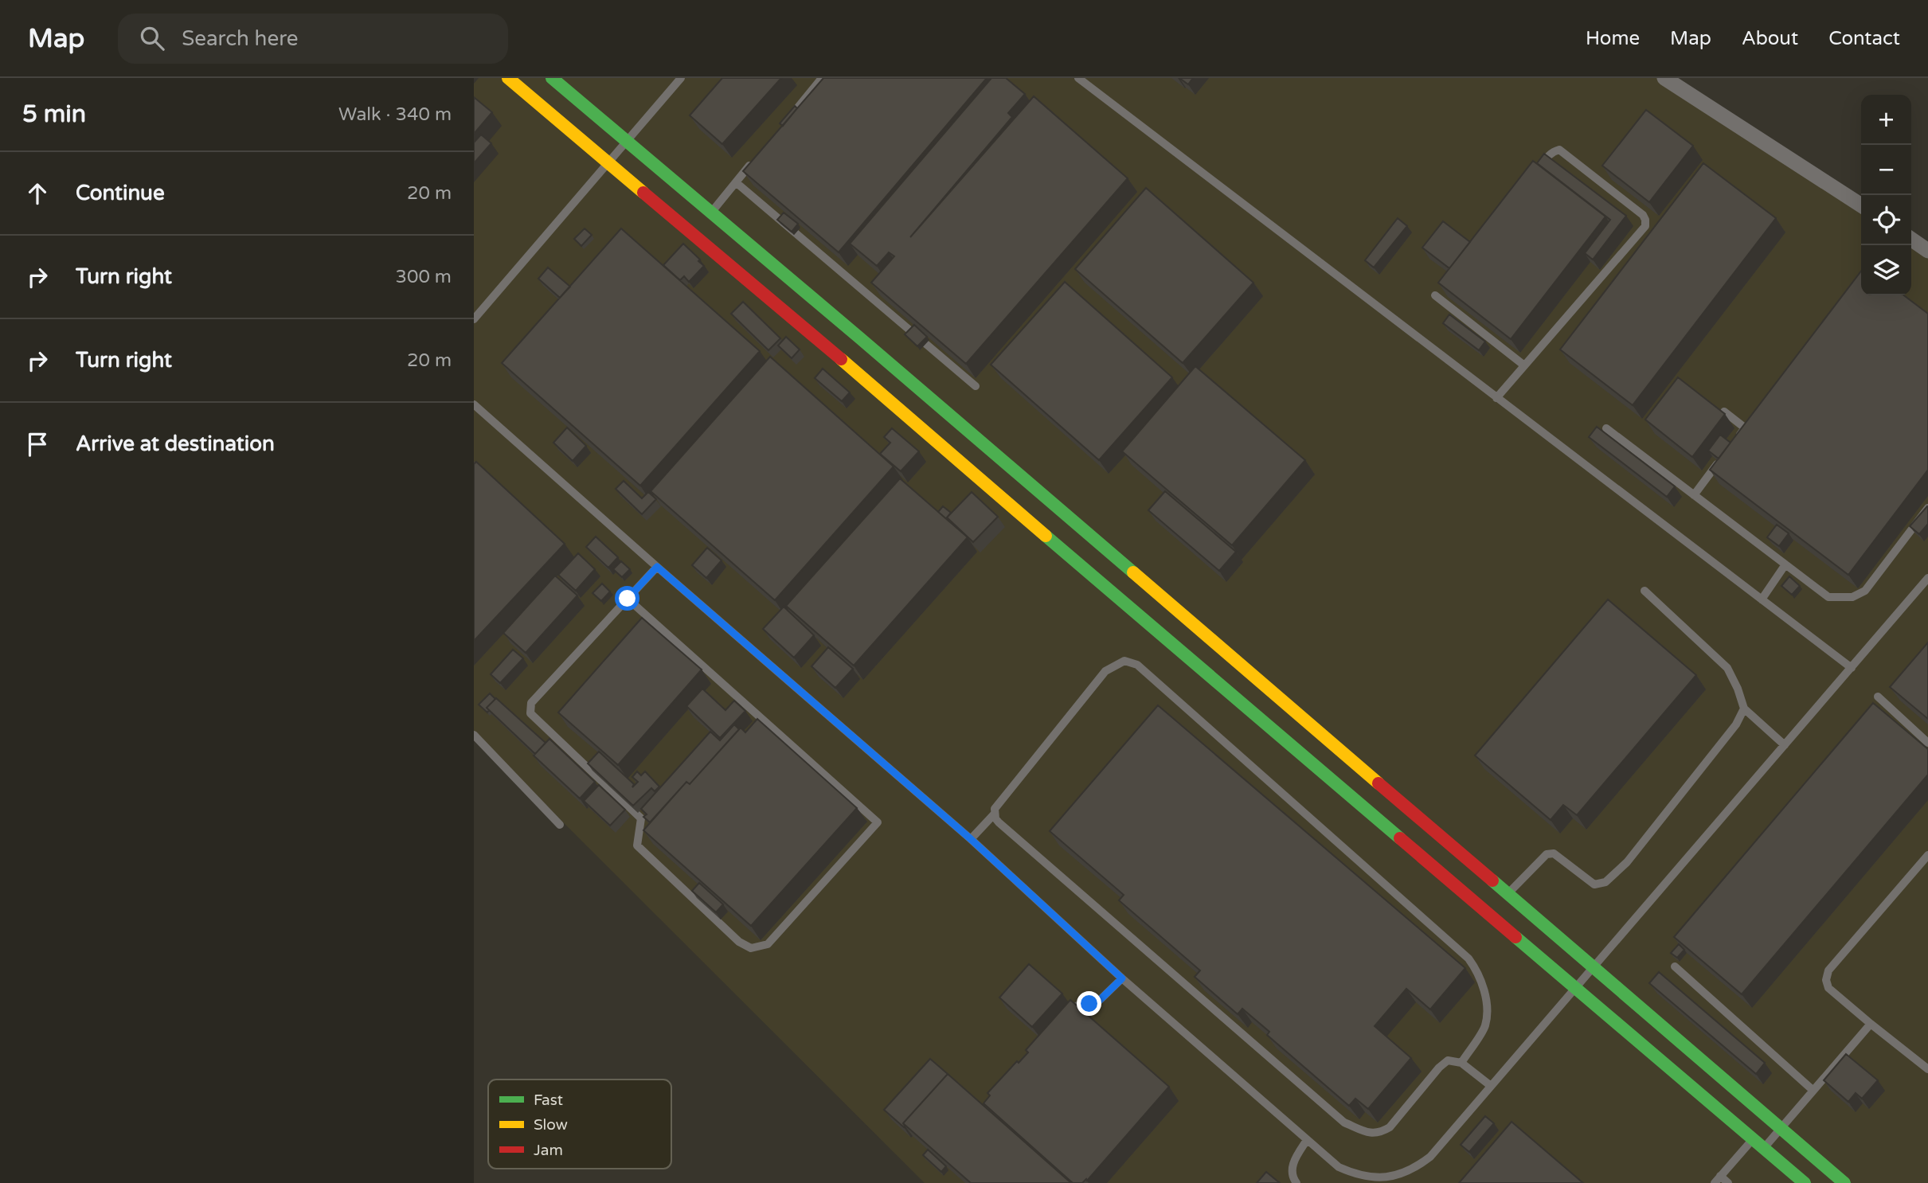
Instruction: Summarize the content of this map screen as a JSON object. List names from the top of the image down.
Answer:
{
  "legend": ["Fast", "Slow", "Jam"],
  "page": {
    "header": "Map",
    "search": "Search here",
    "nav": [
      "Home",
      "Map",
      "About",
      "Contact"
    ],
    "heading": ["5 min", "Walk · 340 m"],
    "map_buttons": ["+", "−"],
    "list": [
      ["Continue", "20 m"],
      ["Turn right", "300 m"],
      ["Turn right", "20 m"],
      "Arrive at destination"
    ]
  }
}
